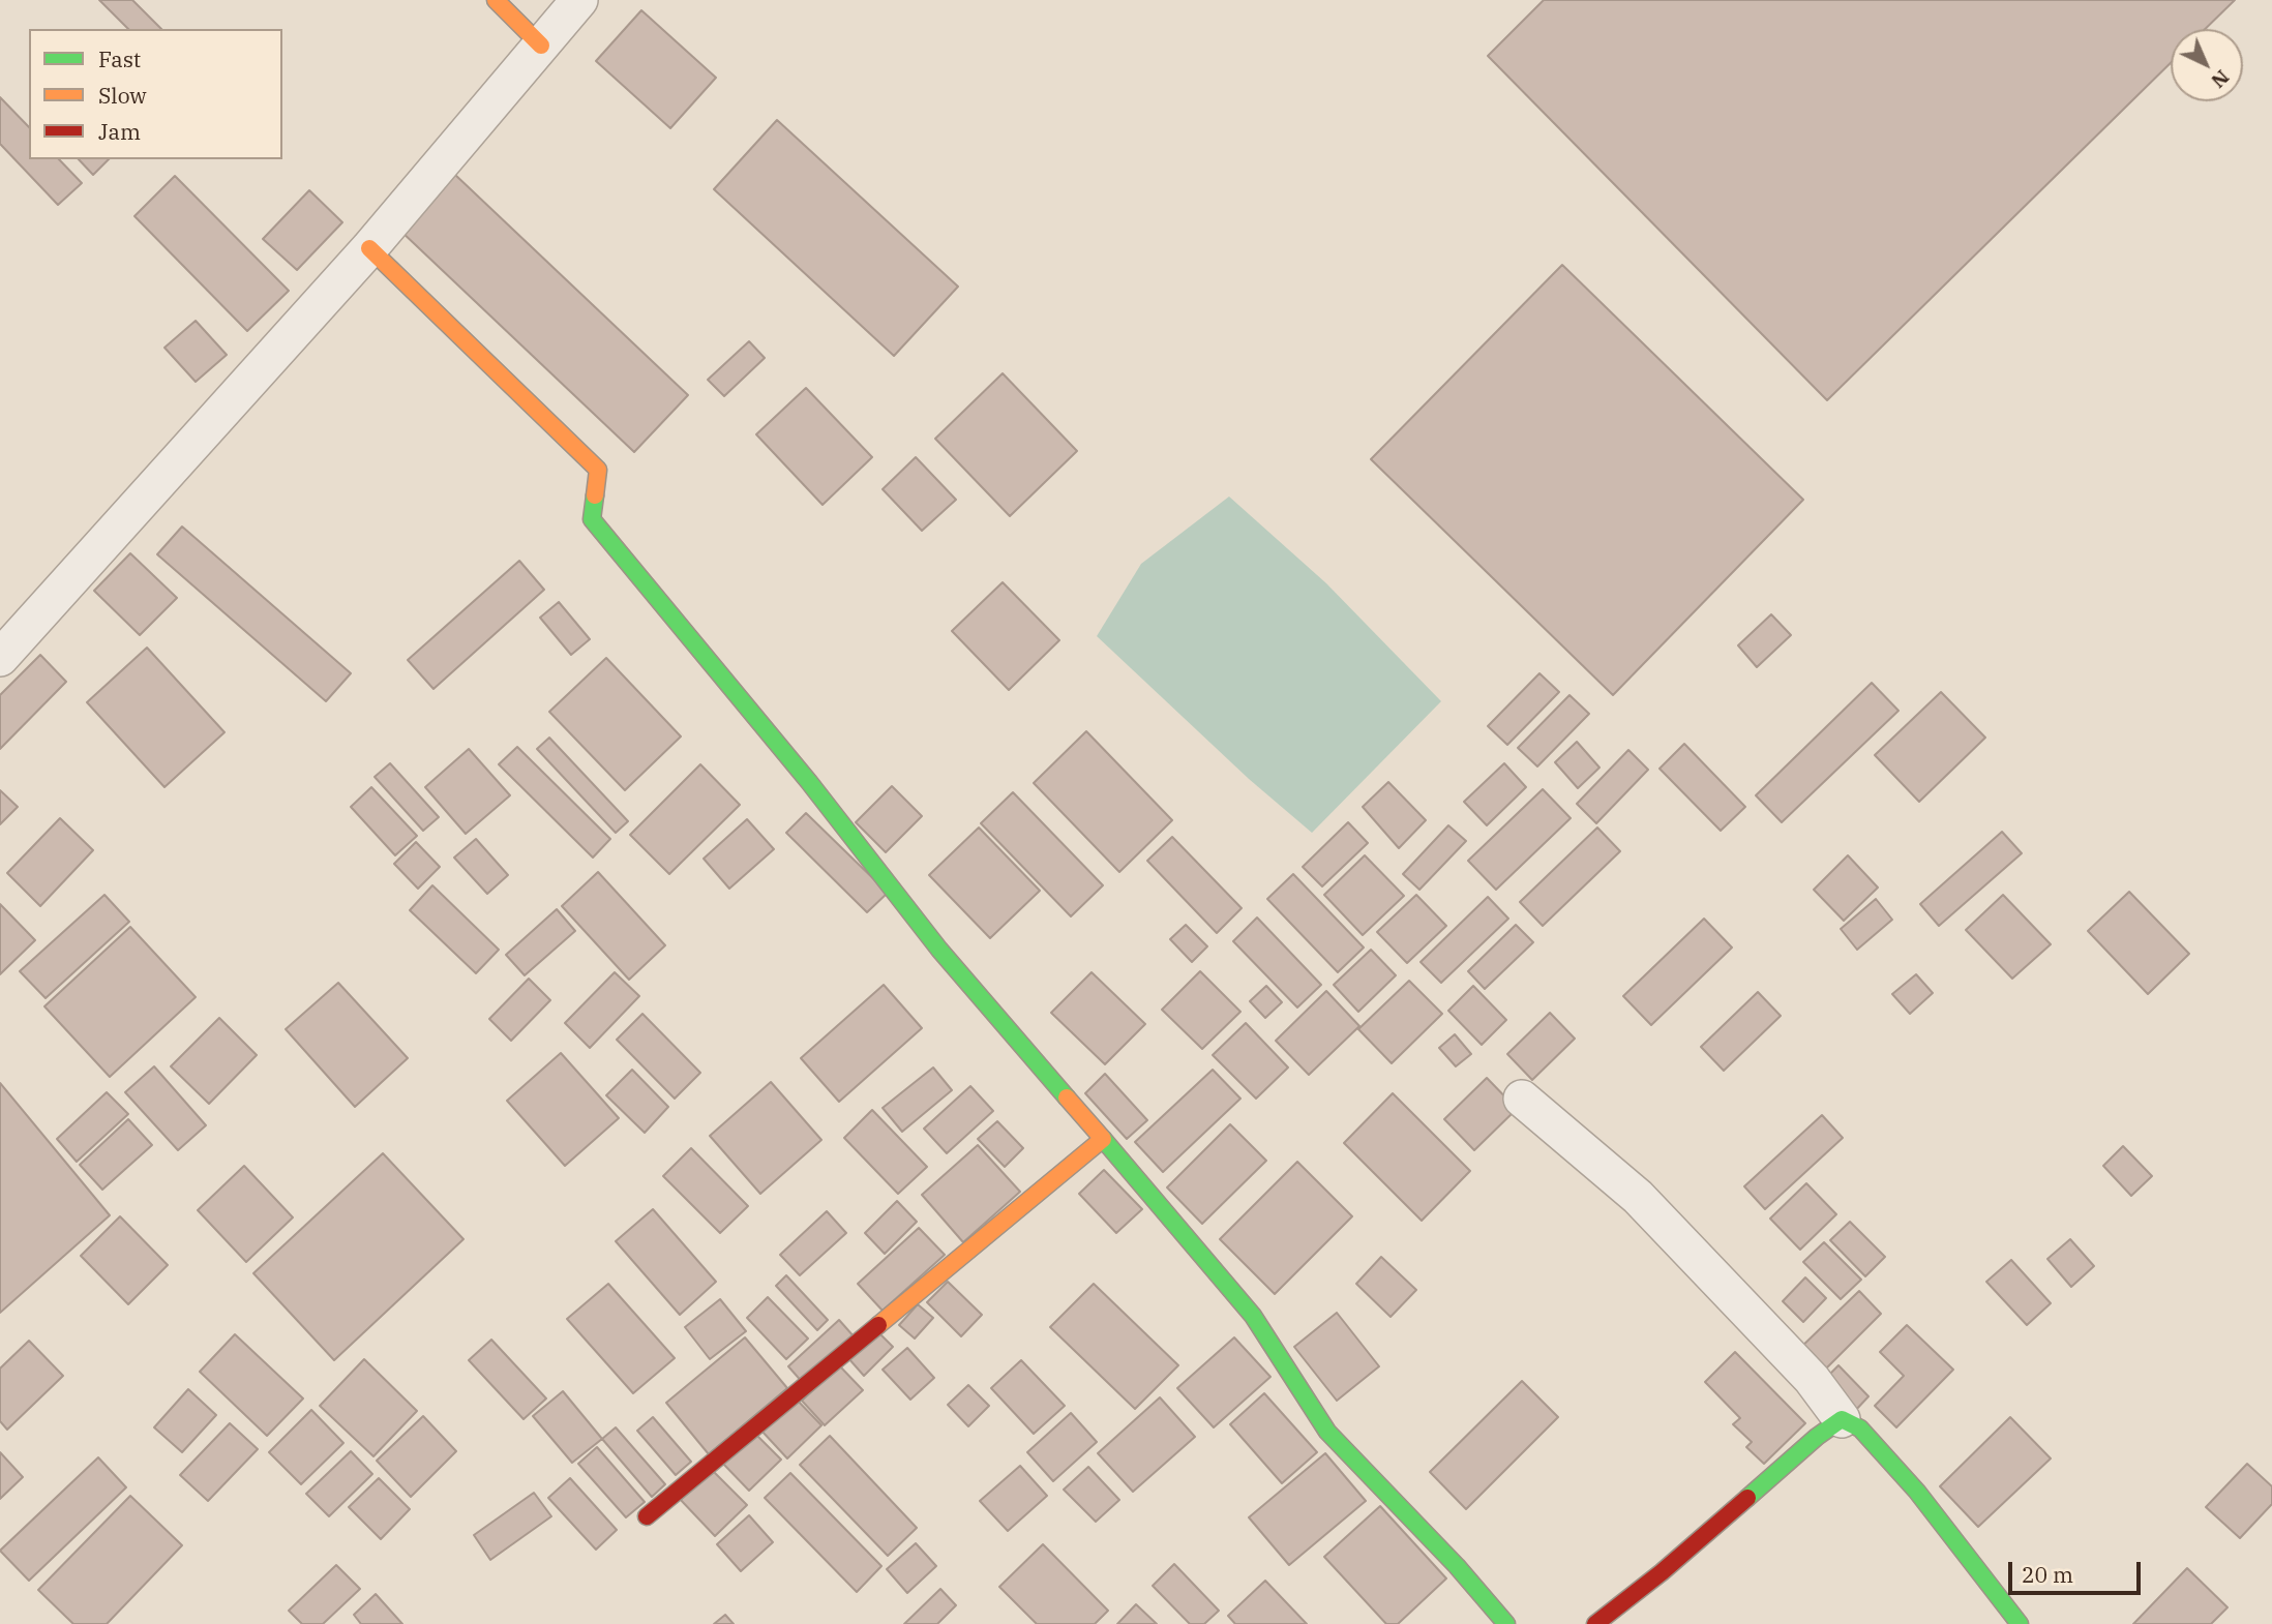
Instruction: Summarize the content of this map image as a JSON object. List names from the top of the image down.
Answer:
{
  "legend": ["Fast", "Slow", "Jam"],
  "scale_bar": "20 m",
  "north": "bottom right"
}
